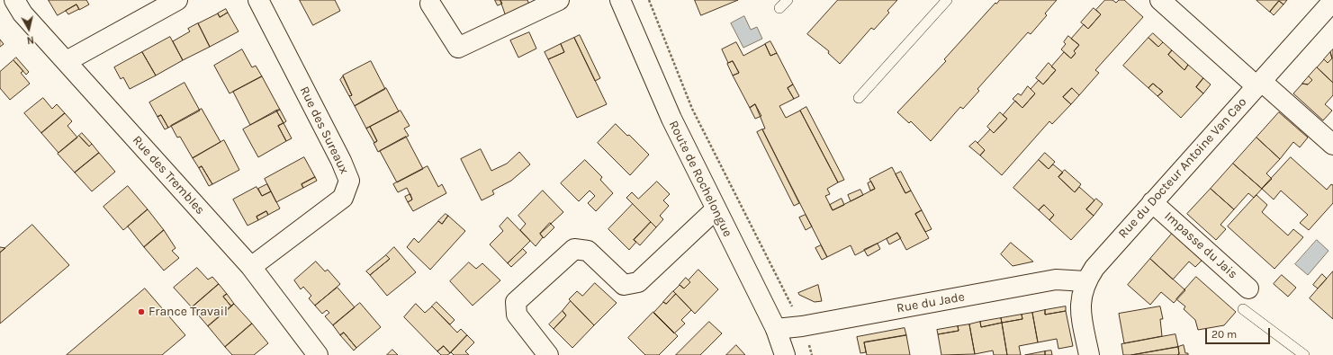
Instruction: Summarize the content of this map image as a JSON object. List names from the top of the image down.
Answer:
{
  "streets": {
    "street": [
      "Rue des Sureaux",
      "Rue du Docteur Antoine Van Cao",
      "Rue des Trembles",
      "Route de Rochelongue",
      "Impasse du Jais",
      "Rue du Jade"
    ]
  },
  "crossings": [
    ["Rue des Sureaux", "Rue des Trembles"],
    ["Rue du Docteur Antoine Van Cao", "Impasse du Jais"],
    ["Rue du Docteur Antoine Van Cao", "Rue du Jade"],
    ["Route de Rochelongue", "Rue du Jade"]
  ],
  "places": ["France Travail"],
  "scale_bar": "20 m",
  "north": "bottom"
}
